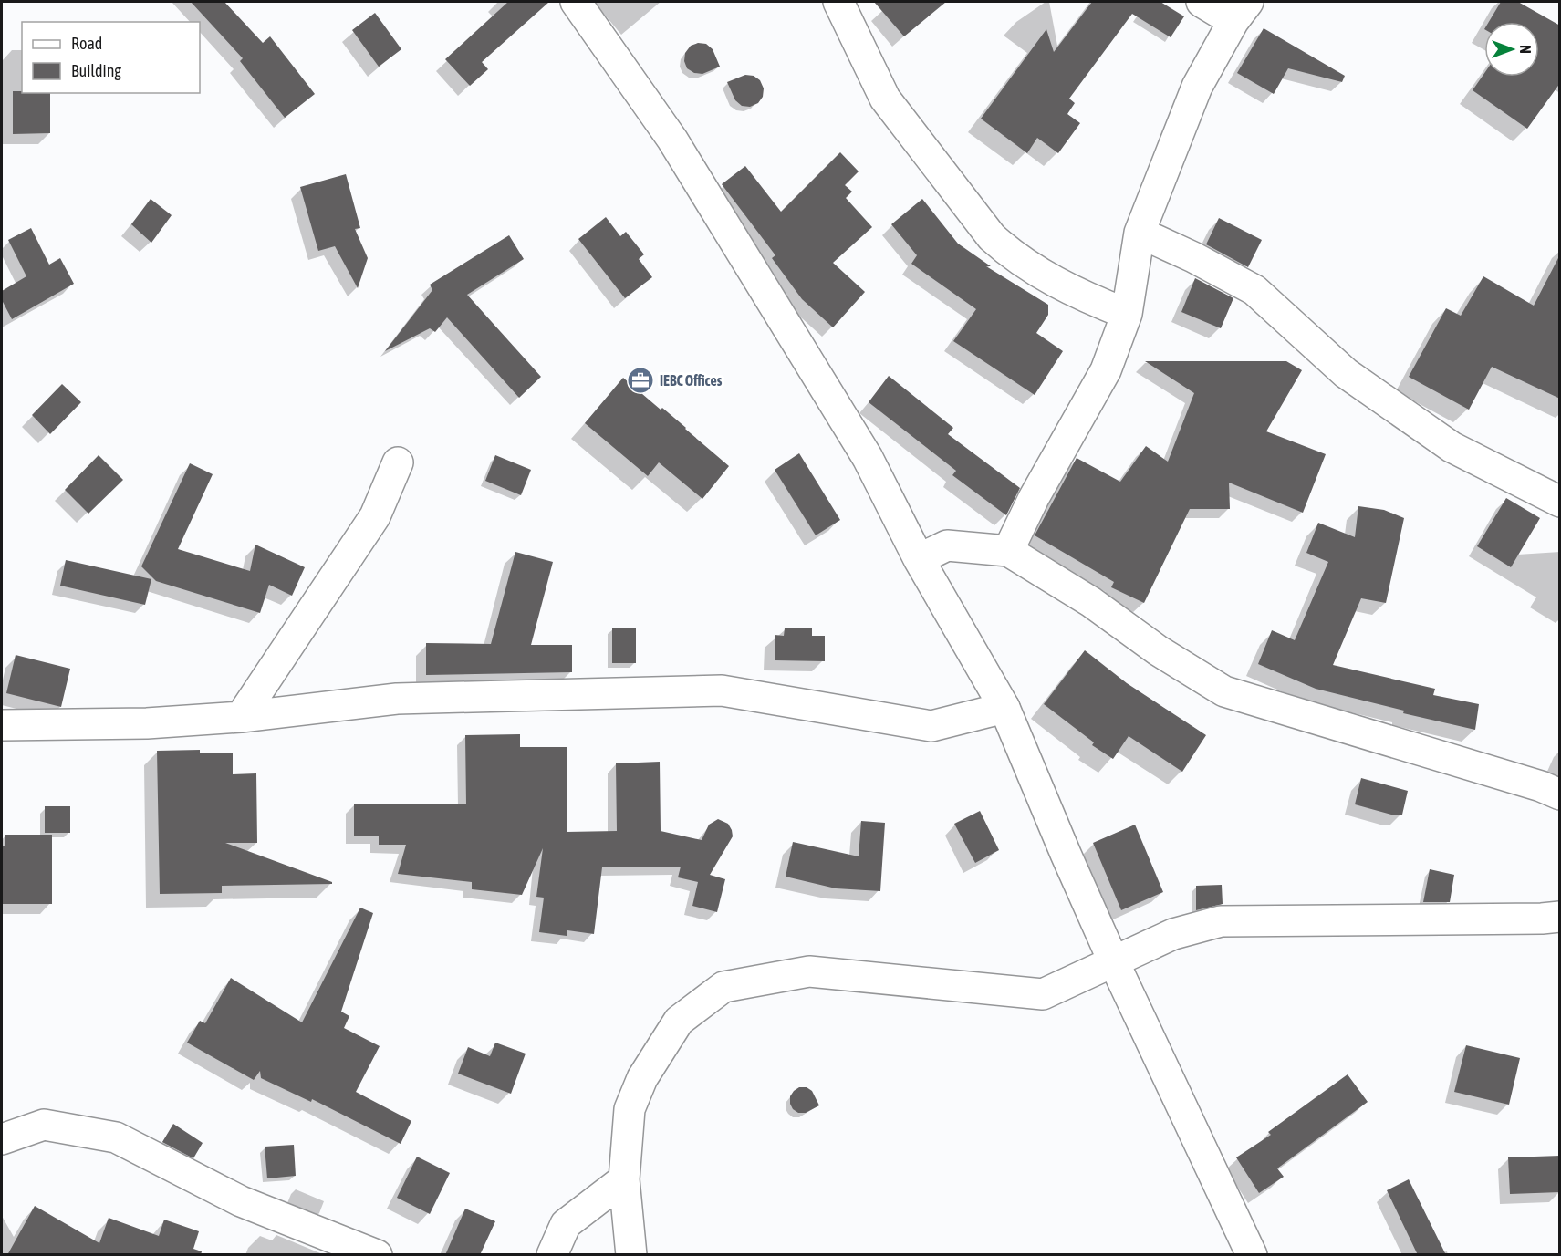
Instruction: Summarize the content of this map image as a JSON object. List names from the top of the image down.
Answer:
{
  "places": {
    "office": ["IEBC Offices"]
  },
  "legend": ["Road", "Building"],
  "north": "right"
}
